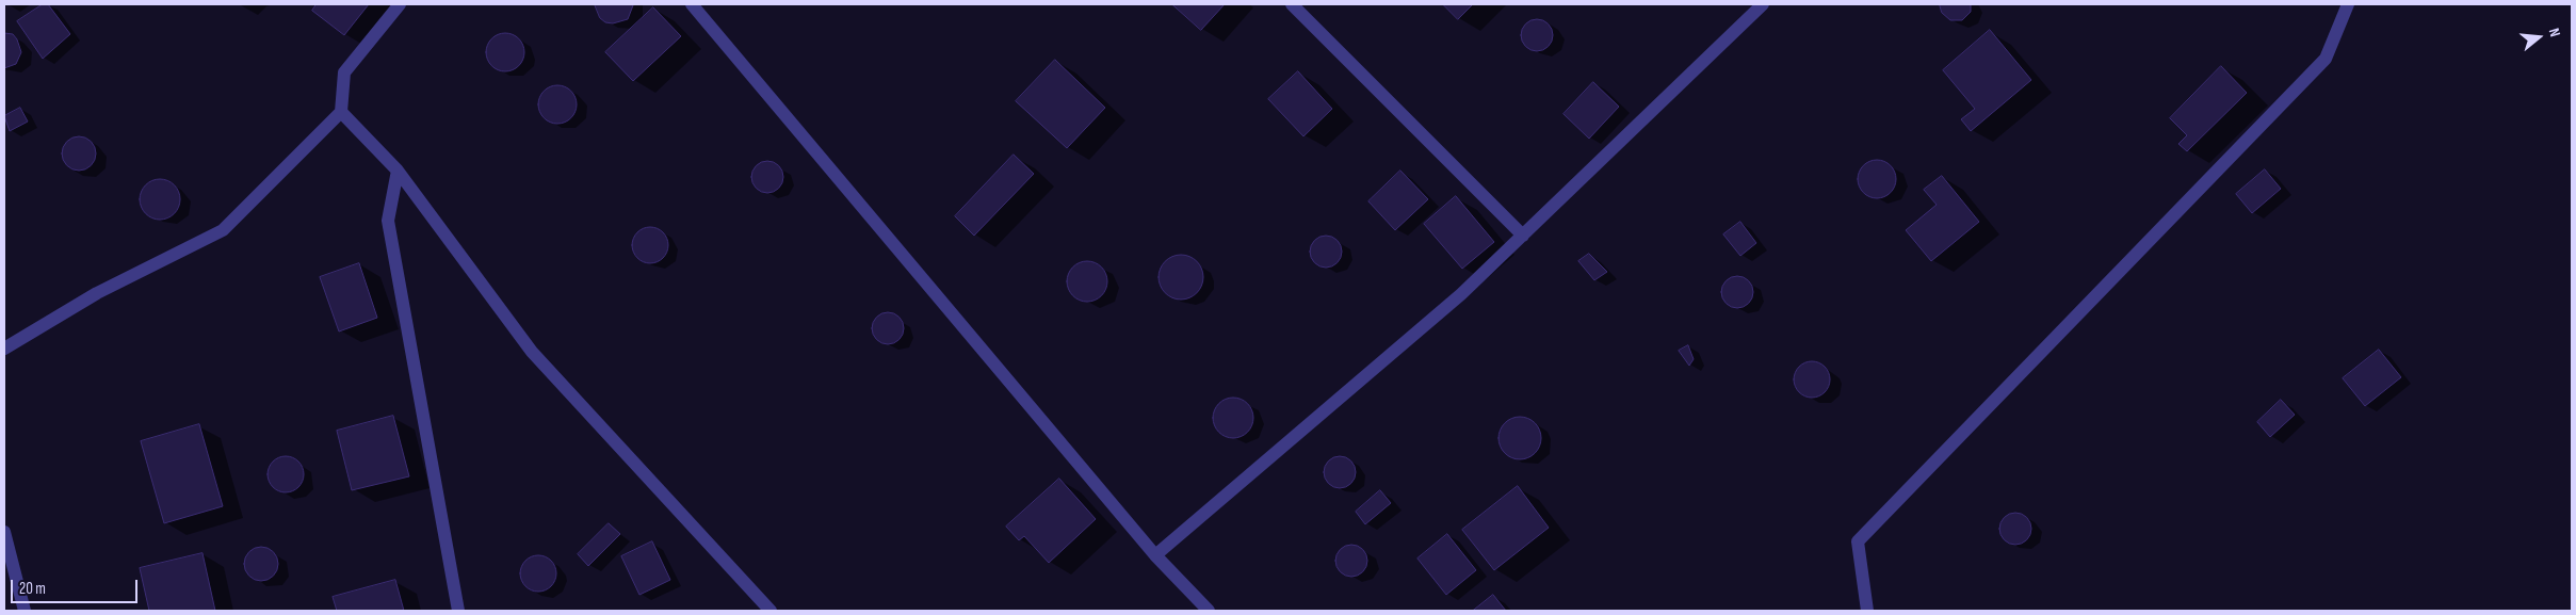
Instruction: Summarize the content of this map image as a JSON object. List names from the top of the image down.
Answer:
{
  "scale_bar": "20 m",
  "north": "right"
}
